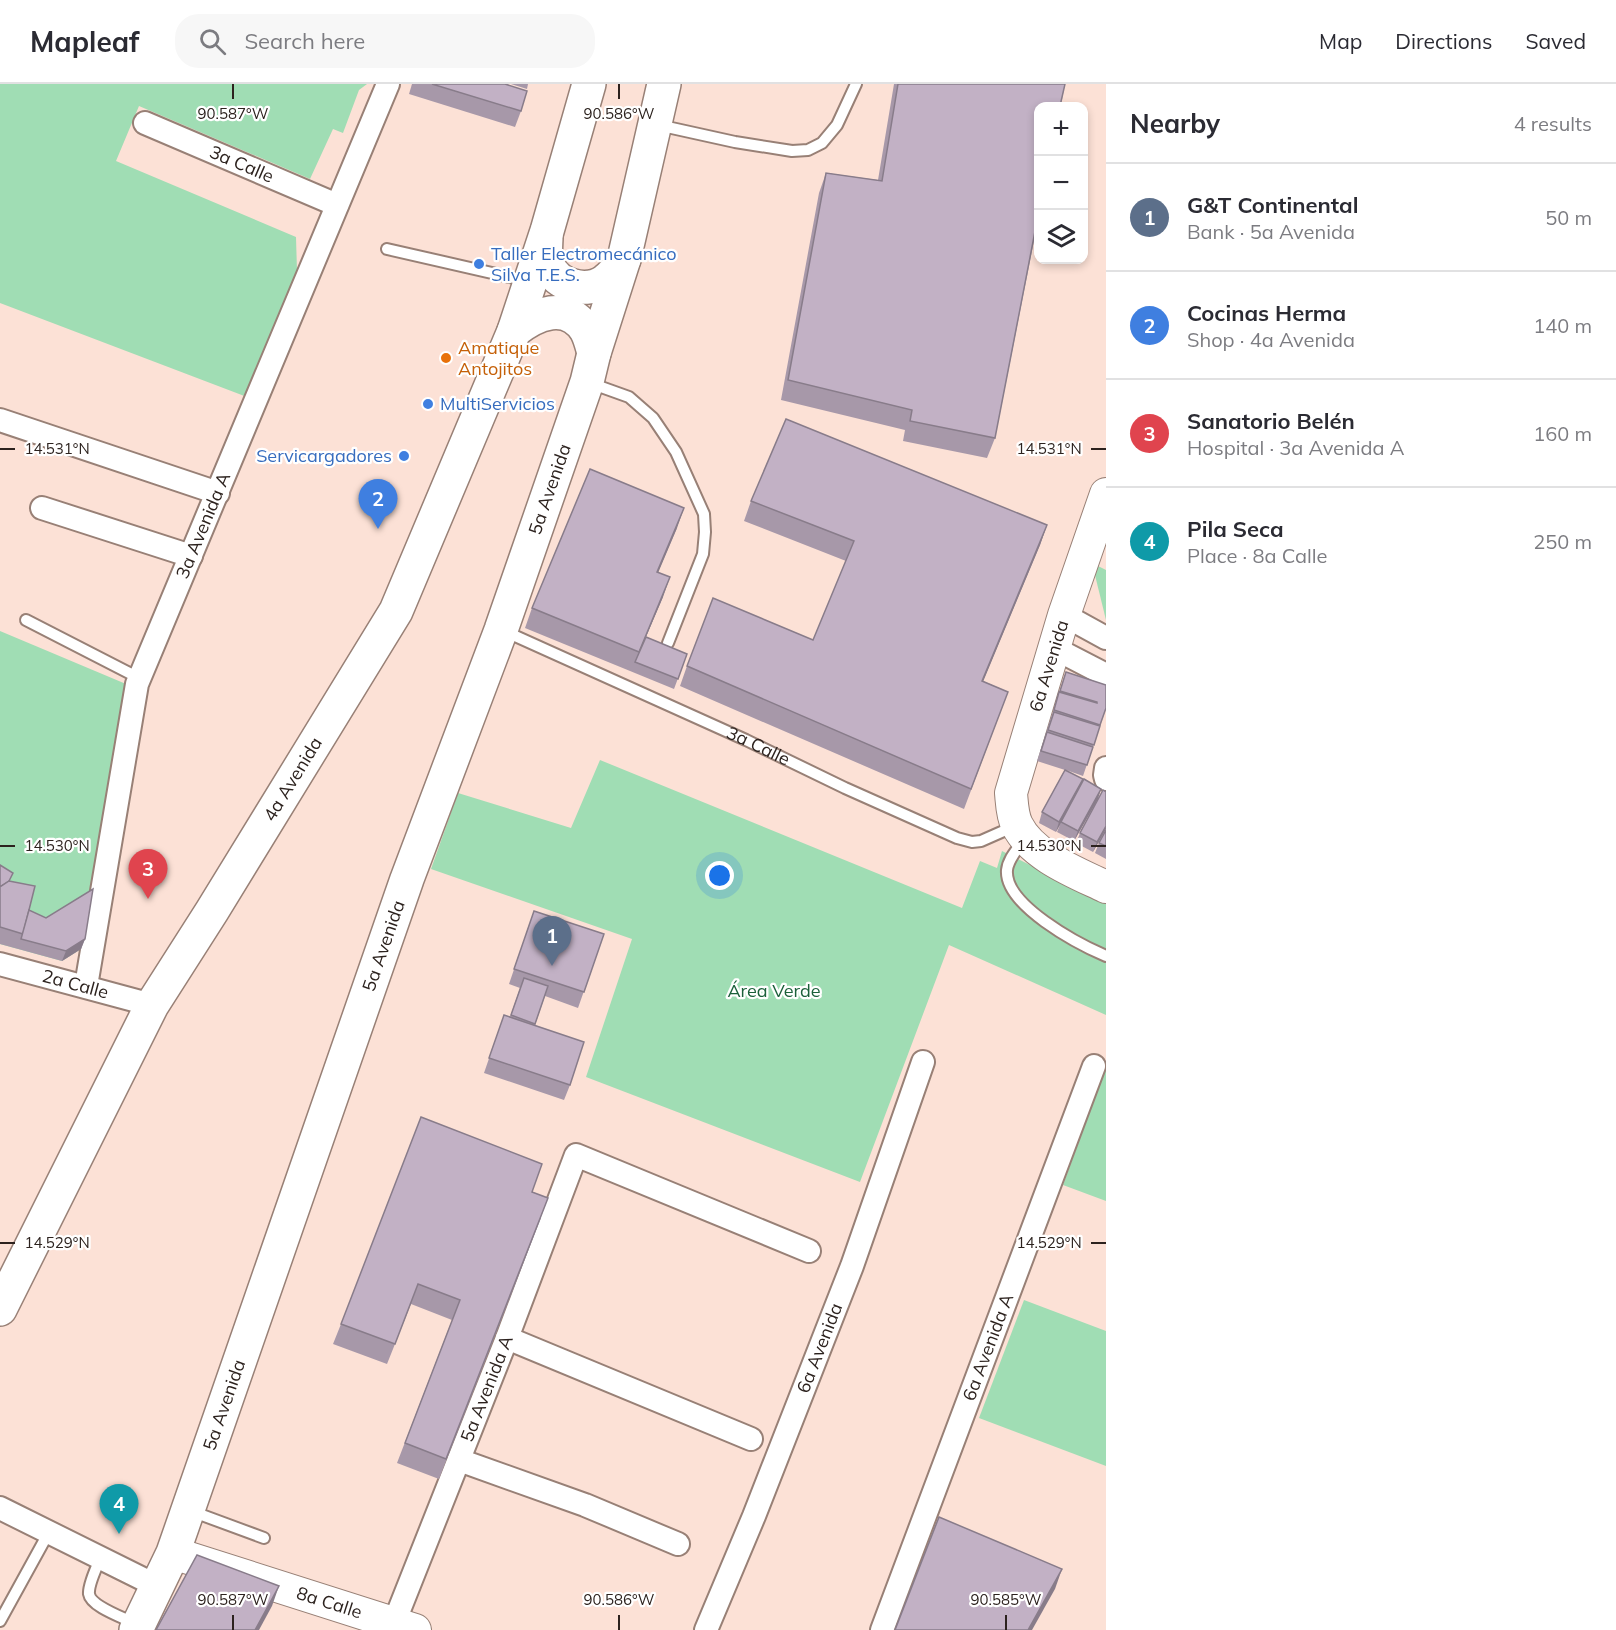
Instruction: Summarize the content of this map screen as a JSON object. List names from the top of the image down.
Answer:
{
  "streets": {
    "main road": [
      "5a Avenida",
      "6a Avenida",
      "4a Avenida",
      "8a Calle"
    ],
    "street": [
      "3a Calle",
      "3a Avenida A",
      "2a Calle",
      "6a Avenida A",
      "5a Avenida A"
    ]
  },
  "crossings": [
    ["3a Calle", "5a Avenida"],
    ["3a Calle", "3a Avenida A"],
    ["3a Calle", "6a Avenida"],
    ["5a Avenida", "8a Calle"],
    ["3a Avenida A", "2a Calle"],
    ["4a Avenida", "2a Calle"],
    ["5a Avenida A", "8a Calle"]
  ],
  "parks": ["Área Verde"],
  "places": [
    "Taller Electromecánico Silva T.E.S.",
    "Amatique Antojitos",
    "MultiServicios",
    "Servicargadores"
  ],
  "page": {
    "header": "Mapleaf",
    "search": "Search here",
    "nav": ["Map", "Directions", "Saved"],
    "heading": ["Nearby", "4 results"],
    "map_buttons": ["+", "−"],
    "list": [
      {
        "mark": "1",
        "name": "G&T Continental",
        "note": "Bank · 5a Avenida",
        "value": "50 m"
      },
      {
        "mark": "2",
        "name": "Cocinas Herma",
        "note": "Shop · 4a Avenida",
        "value": "140 m"
      },
      {
        "mark": "3",
        "name": "Sanatorio Belén",
        "note": "Hospital · 3a Avenida A",
        "value": "160 m"
      },
      {
        "mark": "4",
        "name": "Pila Seca",
        "note": "Place · 8a Calle",
        "value": "250 m"
      }
    ],
    "pins": [
      "2",
      "3",
      "1",
      "4"
    ]
  },
  "coordinates": [
    "90.587°W",
    "90.586°W",
    "14.531°N",
    "14.530°N",
    "14.529°N",
    "90.585°W"
  ]
}
